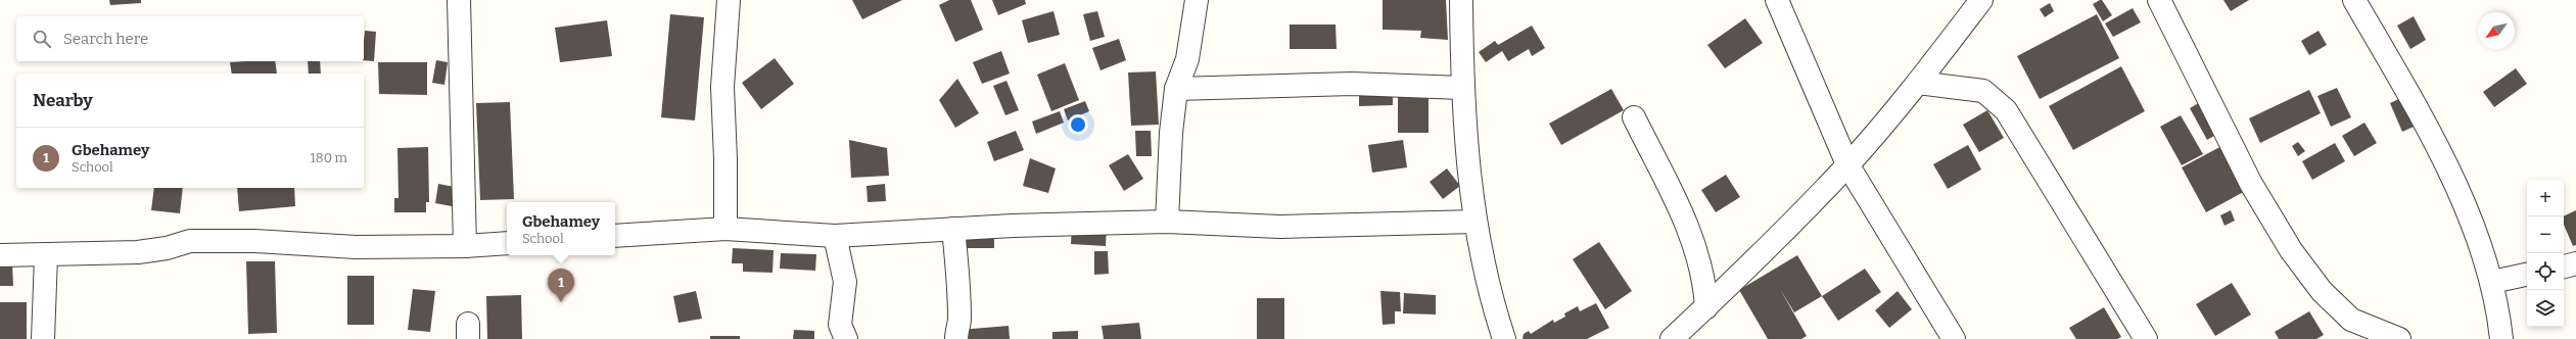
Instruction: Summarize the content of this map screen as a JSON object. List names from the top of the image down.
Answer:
{
  "north": "bottom left",
  "page": {
    "search": "Search here",
    "heading": "Nearby",
    "list": [
      {
        "mark": "1",
        "name": "Gbehamey",
        "note": "School",
        "value": "180 m"
      }
    ],
    "map_buttons": ["+", "−"],
    "popup": ["Gbehamey", "School"],
    "pins": "1"
  }
}
